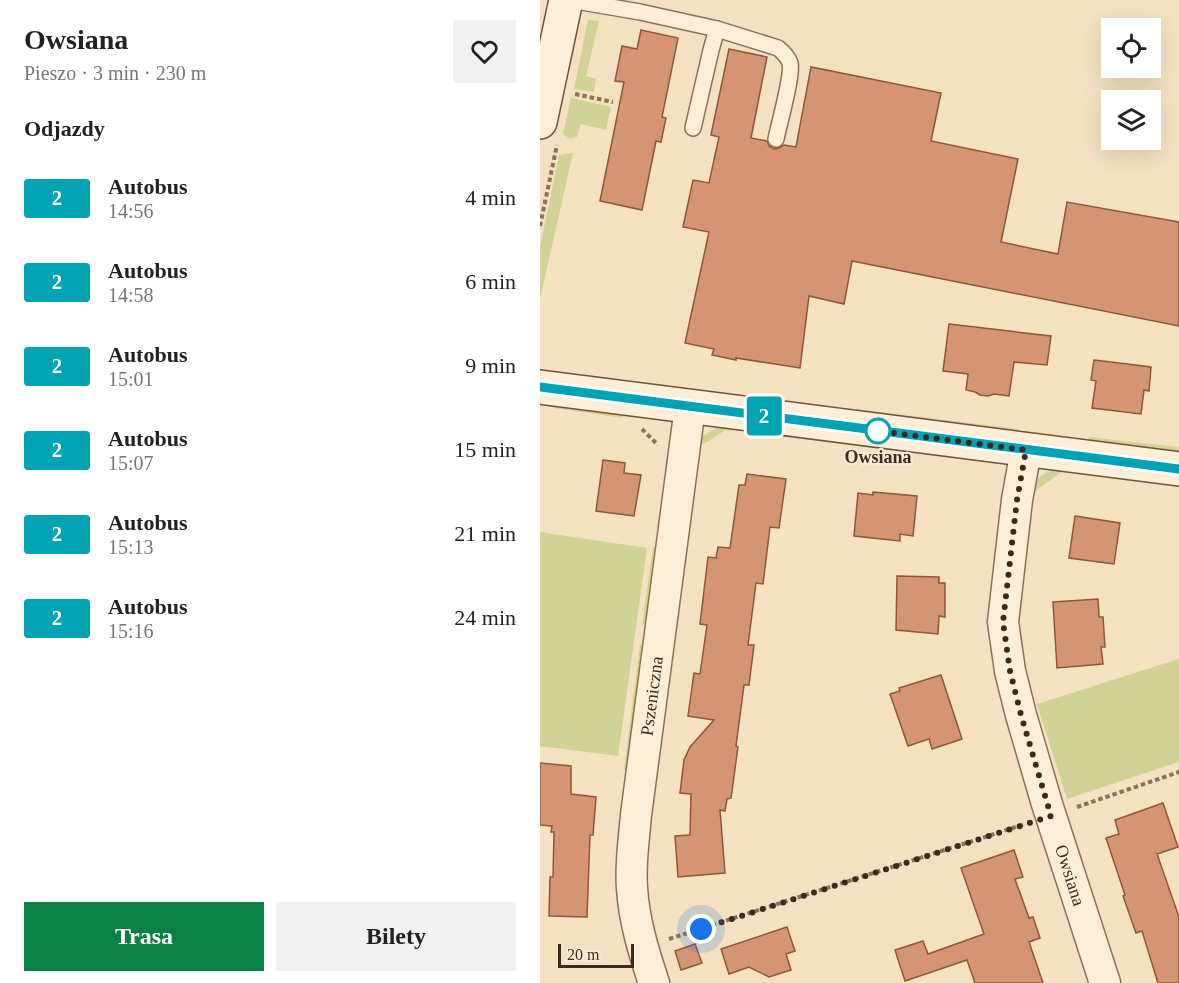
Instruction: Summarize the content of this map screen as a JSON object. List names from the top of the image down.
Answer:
{
  "streets": {
    "street": ["Pszeniczna", "Owsiana"]
  },
  "places": ["Owsiana"],
  "lines": ["bus line 2"],
  "scale_bar": "20 m",
  "page": {
    "heading": [
      ["Owsiana", "Pieszo · 3 min · 230 m"],
      "Odjazdy"
    ],
    "on_map": "2",
    "list": [
      {
        "mark": "2",
        "name": "Autobus",
        "note": "14:56",
        "value": "4 min"
      },
      {
        "mark": "2",
        "name": "Autobus",
        "note": "14:58",
        "value": "6 min"
      },
      {
        "mark": "2",
        "name": "Autobus",
        "note": "15:01",
        "value": "9 min"
      },
      {
        "mark": "2",
        "name": "Autobus",
        "note": "15:07",
        "value": "15 min"
      },
      {
        "mark": "2",
        "name": "Autobus",
        "note": "15:13",
        "value": "21 min"
      },
      {
        "mark": "2",
        "name": "Autobus",
        "note": "15:16",
        "value": "24 min"
      }
    ],
    "buttons": ["Trasa", "Bilety"],
    "scale": "20 m"
  }
}
